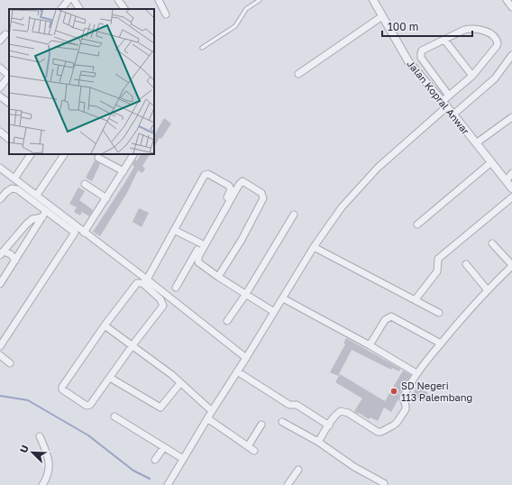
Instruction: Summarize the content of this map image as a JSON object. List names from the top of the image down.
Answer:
{
  "streets": {
    "street": ["Jalan Kopral Anwar"]
  },
  "places": ["SD Negeri 113 Palembang"],
  "scale_bar": "100 m",
  "north": "top left"
}
